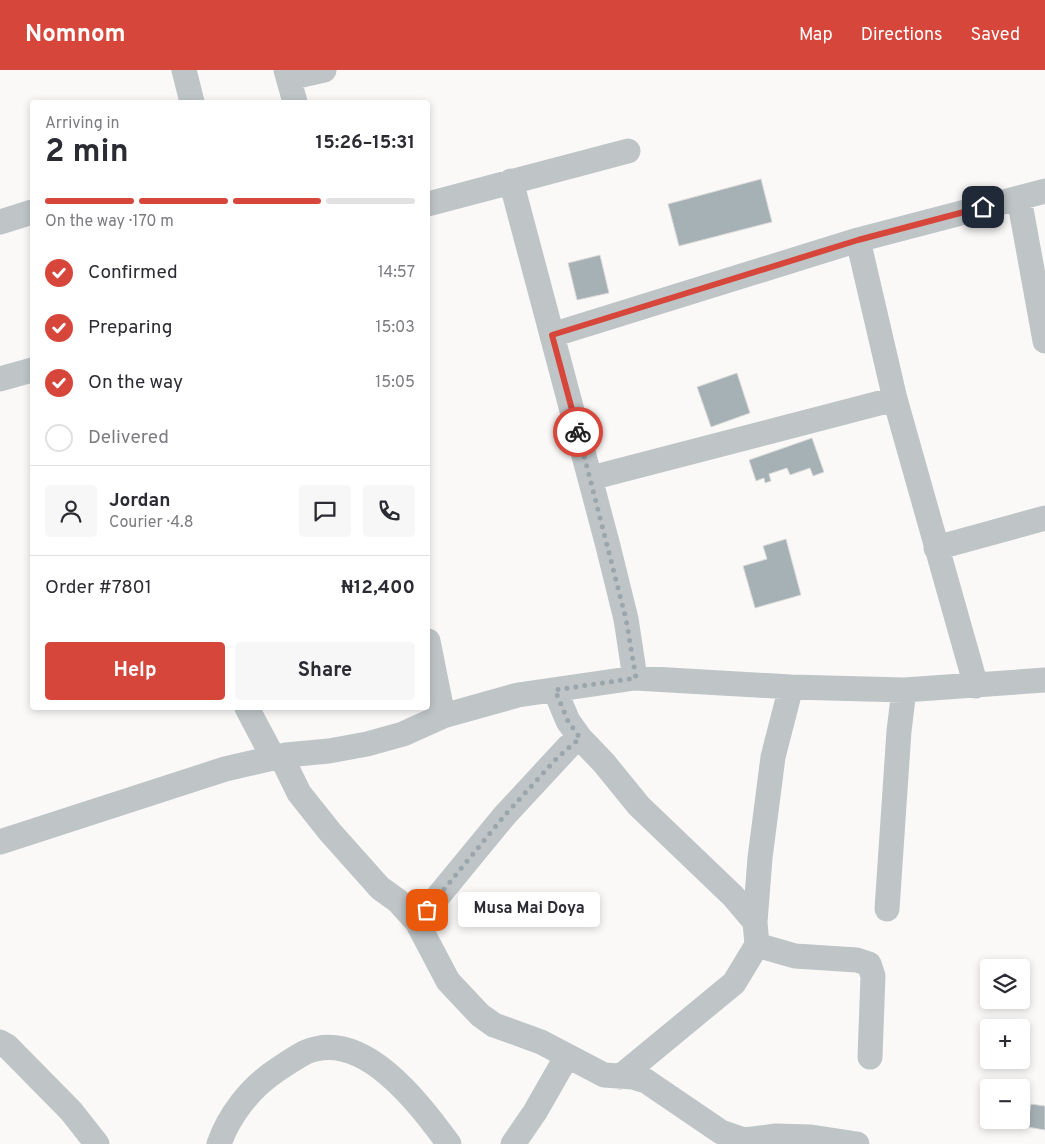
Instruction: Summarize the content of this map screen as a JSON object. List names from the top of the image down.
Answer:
{
  "places": ["Musa Mai Doya"],
  "page": {
    "header": "Nomnom",
    "nav": ["Map", "Directions", "Saved"],
    "heading": ["2 min", "Arriving in", "15:26–15:31"],
    "panel": [
      "Jordan",
      "Courier · 4.8",
      "Order #7801",
      "₦12,400"
    ],
    "bar": "On the way · 170 m",
    "list": [
      ["Confirmed", "14:57"],
      ["Preparing", "15:03"],
      ["On the way", "15:05"],
      "Delivered"
    ],
    "buttons": ["Help", "Share"],
    "bubble": "Musa Mai Doya",
    "map_buttons": ["+", "−"]
  }
}
